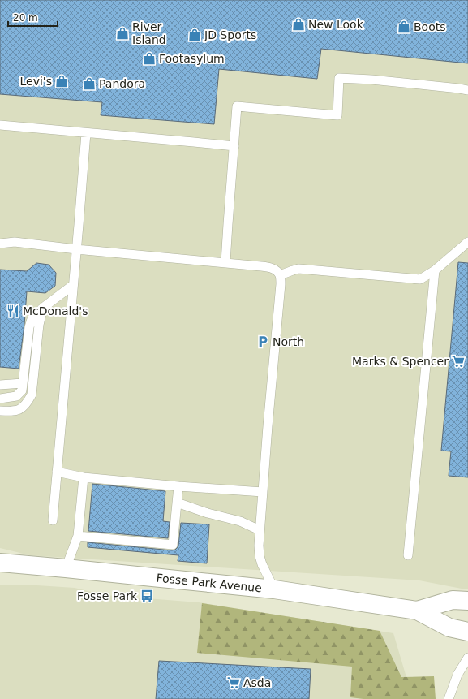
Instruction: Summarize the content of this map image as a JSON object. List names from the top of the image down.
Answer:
{
  "streets": {
    "street": ["Fosse Park Avenue"]
  },
  "places": {
    "shop": [
      "New Look",
      "Boots",
      "River Island",
      "JD Sports",
      "Footasylum",
      "Levi's",
      "Pandora"
    ],
    "restaurant": ["McDonald's"],
    "parking": ["North"],
    "supermarket": ["Marks & Spencer", "Asda"],
    "bus stop": ["Fosse Park"]
  },
  "scale_bar": "20 m"
}
